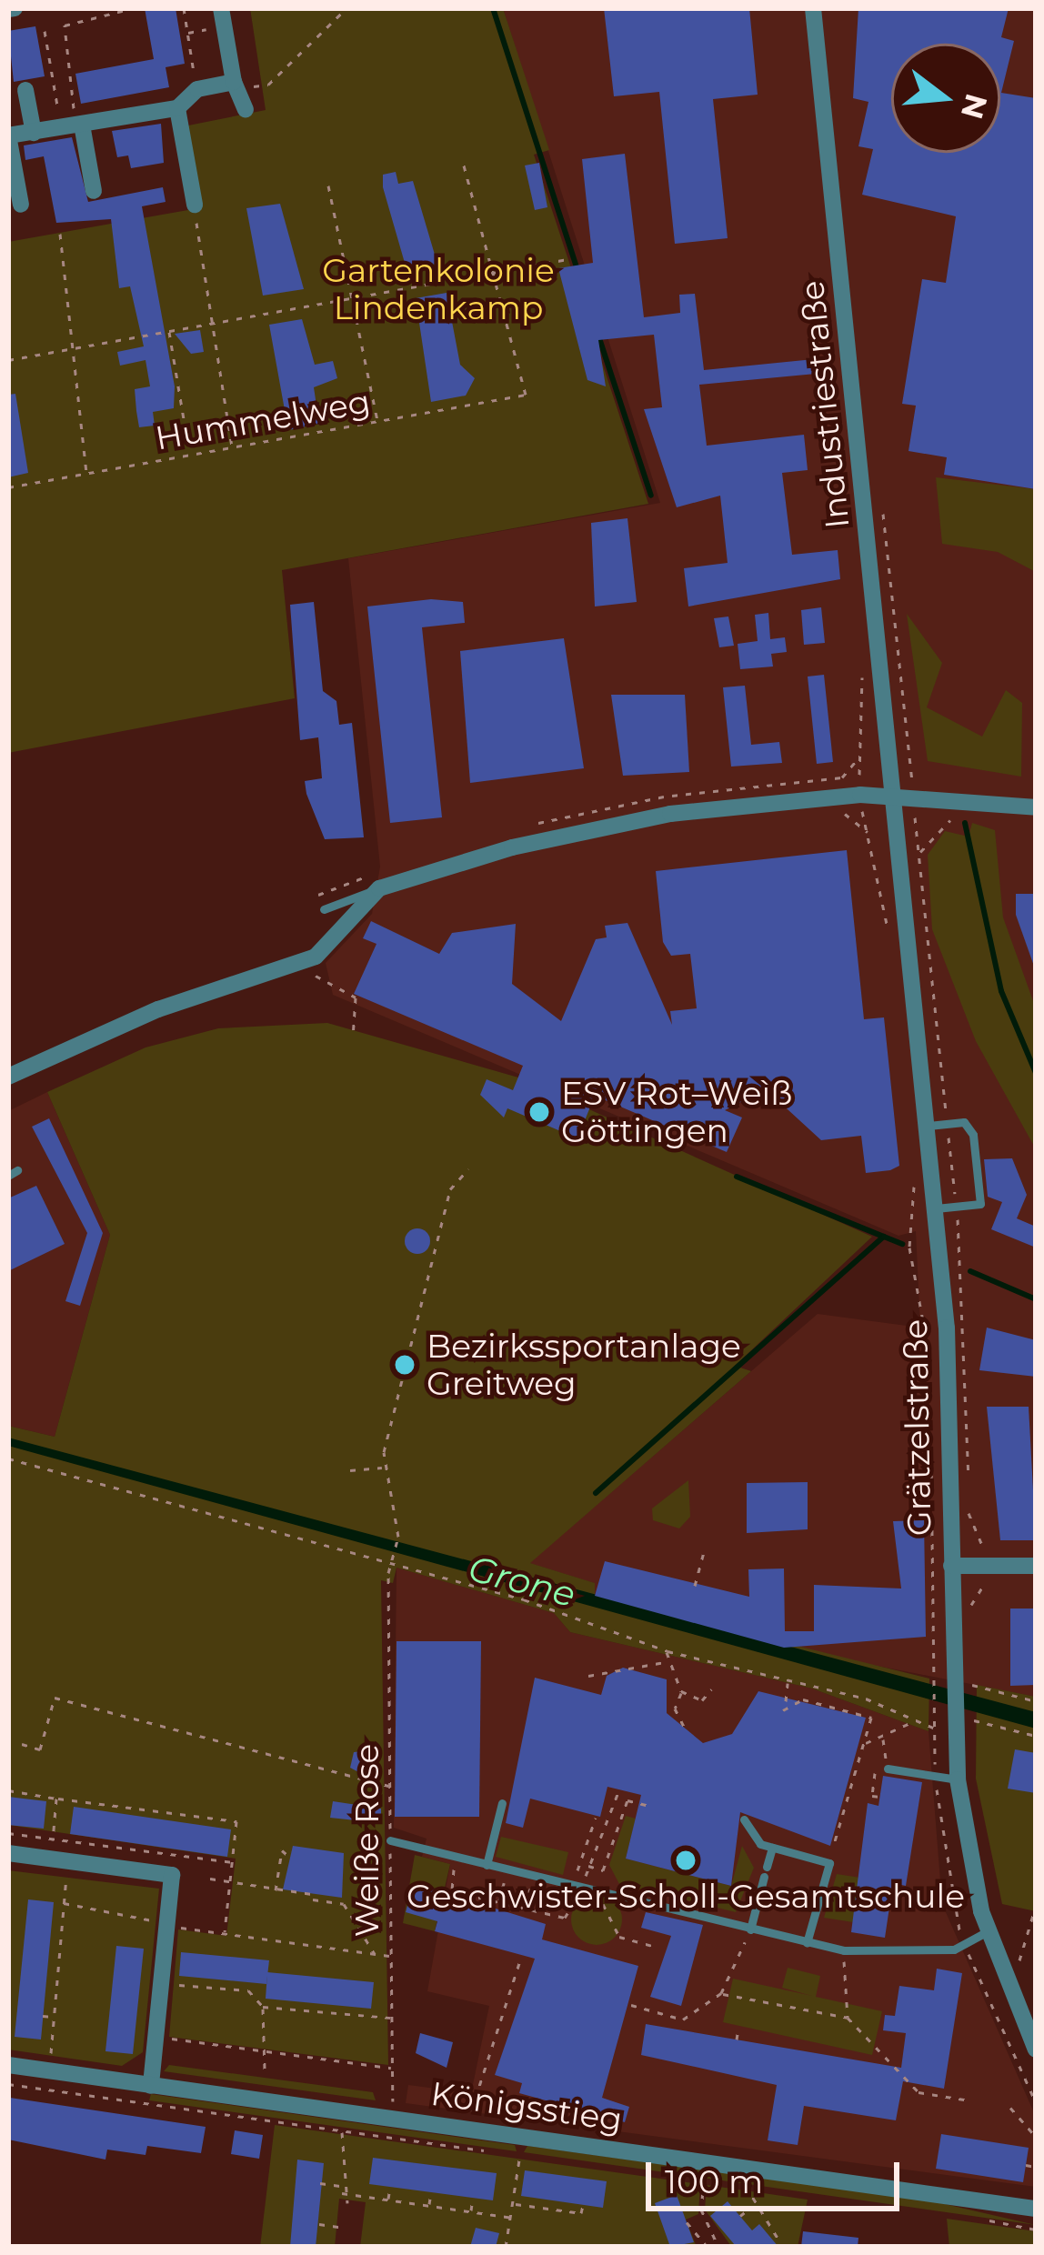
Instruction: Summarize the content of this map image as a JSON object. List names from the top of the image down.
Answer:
{
  "streets": {
    "street": ["Industriestraße", "Grätzelstraße", "Königsstieg"],
    "path": ["Hummelweg", "Weiße Rose"]
  },
  "crossings": [
    ["Industriestraße", "Grätzelstraße"],
    ["Weiße Rose", "Königsstieg"]
  ],
  "water": ["Grone"],
  "parks": ["Gartenkolonie Lindenkamp"],
  "places": ["ESV Rot–Weìß Göttingen", "Bezirkssportanlage Greitweg", "Geschwister-Scholl-Gesamtschule"],
  "scale_bar": "100 m",
  "north": "right"
}
